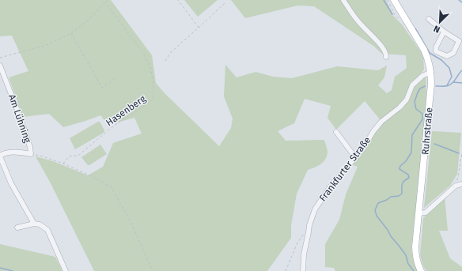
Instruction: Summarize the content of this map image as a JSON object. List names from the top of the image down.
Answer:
{
  "streets": {
    "main road": ["Ruhrstraße"],
    "street": ["Am Lühning", "Frankfurter Straße"],
    "path": ["Hasenberg"]
  },
  "crossings": [
    ["Ruhrstraße", "Frankfurter Straße"]
  ],
  "north": "bottom left"
}
